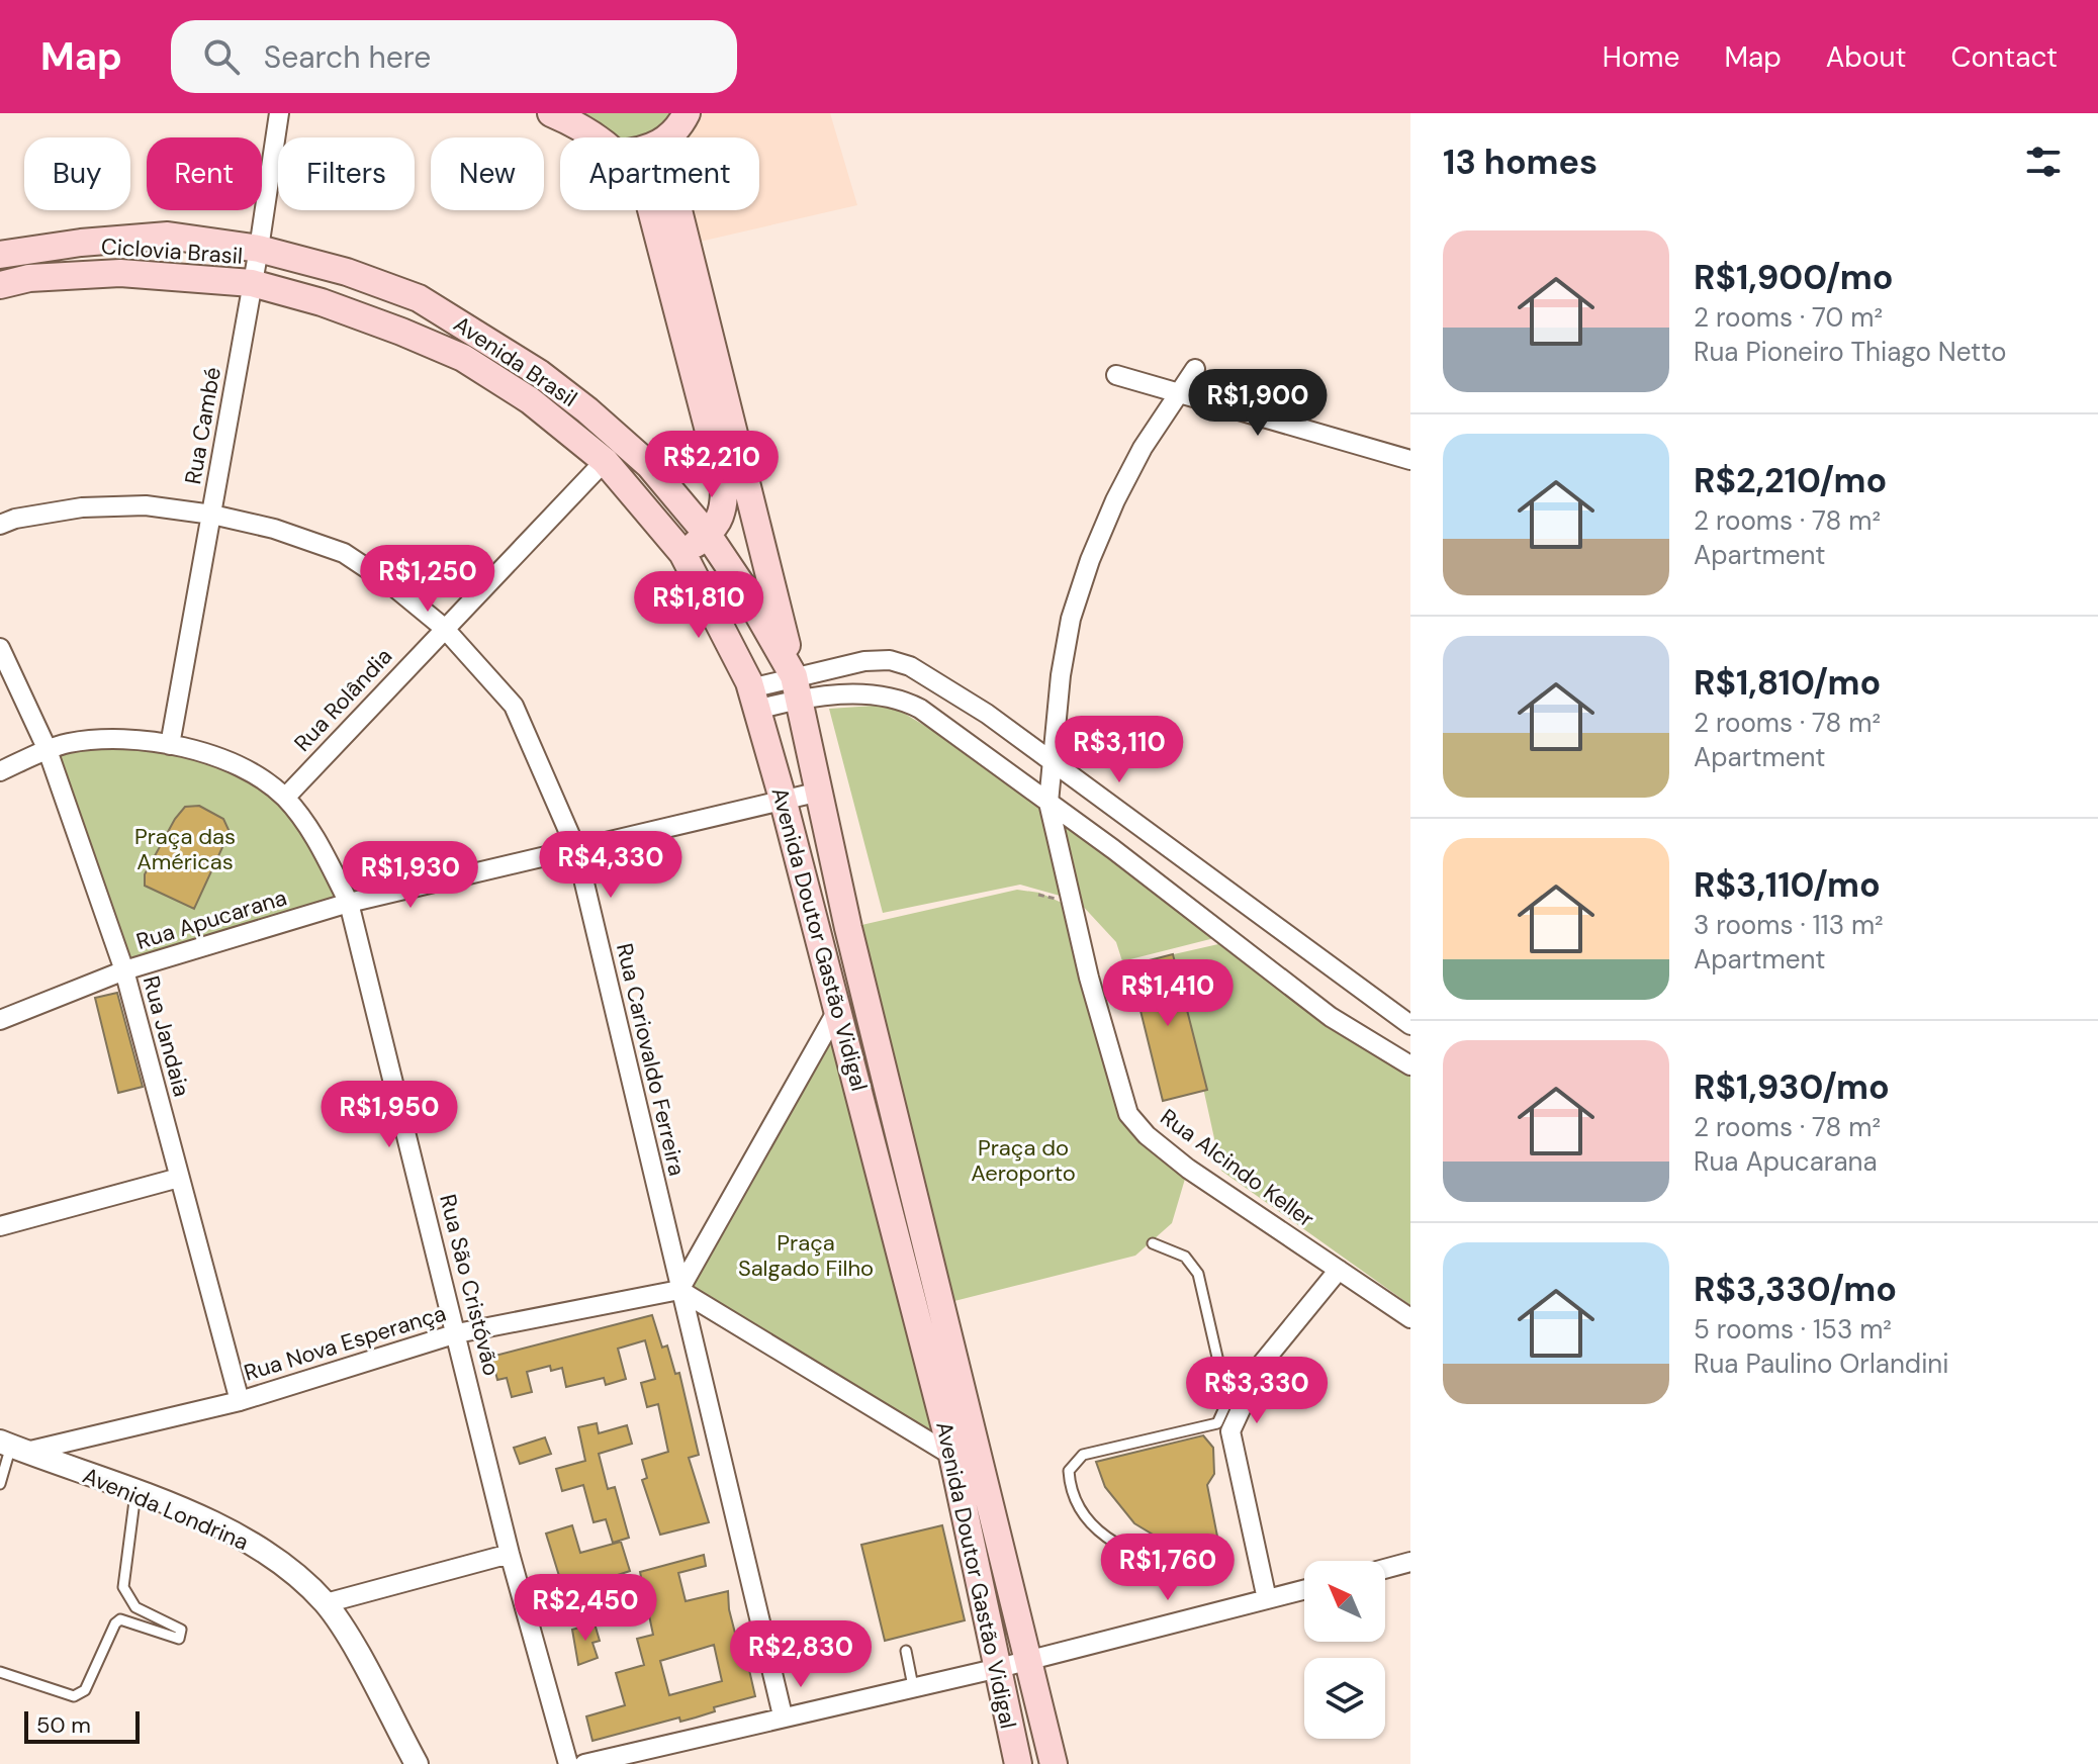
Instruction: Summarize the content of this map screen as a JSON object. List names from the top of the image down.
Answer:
{
  "streets": {
    "main road": ["Avenida Brasil", "Avenida Doutor Gastão Vidigal"],
    "street": [
      "Rua Cambé",
      "Rua Rolândia",
      "Rua Apucarana",
      "Rua Jandaia",
      "Rua Cariovaldo Ferreira",
      "Rua Alcindo Keller",
      "Rua São Cristóvão",
      "Rua Nova Esperança",
      "Avenida Londrina"
    ]
  },
  "crossings": [
    ["Avenida Brasil", "Rua Cambé"],
    ["Avenida Brasil", "Rua Rolândia"],
    ["Avenida Brasil", "Rua Apucarana"],
    ["Avenida Brasil", "Avenida Doutor Gastão Vidigal"],
    ["Rua Cambé", "Rua Cariovaldo Ferreira"],
    ["Rua Cambé", "Rua São Cristóvão"],
    ["Rua Rolândia", "Rua Cariovaldo Ferreira"],
    ["Rua Rolândia", "Rua São Cristóvão"],
    ["Rua Apucarana", "Avenida Doutor Gastão Vidigal"],
    ["Rua Apucarana", "Rua Jandaia"],
    ["Rua Apucarana", "Rua Cariovaldo Ferreira"],
    ["Rua Apucarana", "Rua São Cristóvão"],
    ["Rua Jandaia", "Rua São Cristóvão"],
    ["Rua Jandaia", "Rua Nova Esperança"],
    ["Rua Cariovaldo Ferreira", "Rua Nova Esperança"],
    ["Rua São Cristóvão", "Rua Nova Esperança"],
    ["Rua Nova Esperança", "Avenida Londrina"]
  ],
  "parks": ["Praça das Américas", "Praça do Aeroporto", "Praça Salgado Filho"],
  "scale_bar": "50 m",
  "north": "top left",
  "page": {
    "header": "Map",
    "search": "Search here",
    "nav": [
      "Home",
      "Map",
      "About",
      "Contact"
    ],
    "heading": "13 homes",
    "chip": [
      "Buy",
      "Rent",
      "Filters",
      "New",
      "Apartment"
    ],
    "list": [
      {
        "name": "R$1,900/mo",
        "note": "2 rooms · 70 m² · Rua Pioneiro Thiago Netto"
      },
      {
        "name": "R$2,210/mo",
        "note": "2 rooms · 78 m² · Apartment"
      },
      {
        "name": "R$1,810/mo",
        "note": "2 rooms · 78 m² · Apartment"
      },
      {
        "name": "R$3,110/mo",
        "note": "3 rooms · 113 m² · Apartment"
      },
      {
        "name": "R$1,930/mo",
        "note": "2 rooms · 78 m² · Rua Apucarana"
      },
      {
        "name": "R$3,330/mo",
        "note": "5 rooms · 153 m² · Rua Paulino Orlandini"
      }
    ],
    "price": [
      "R$1,900",
      "R$2,210",
      "R$1,250",
      "R$1,810",
      "R$3,110",
      "R$4,330",
      "R$1,930",
      "R$1,410",
      "R$1,950",
      "R$3,330",
      "R$1,760",
      "R$2,450",
      "R$2,830"
    ],
    "scale": "50 m"
  }
}
